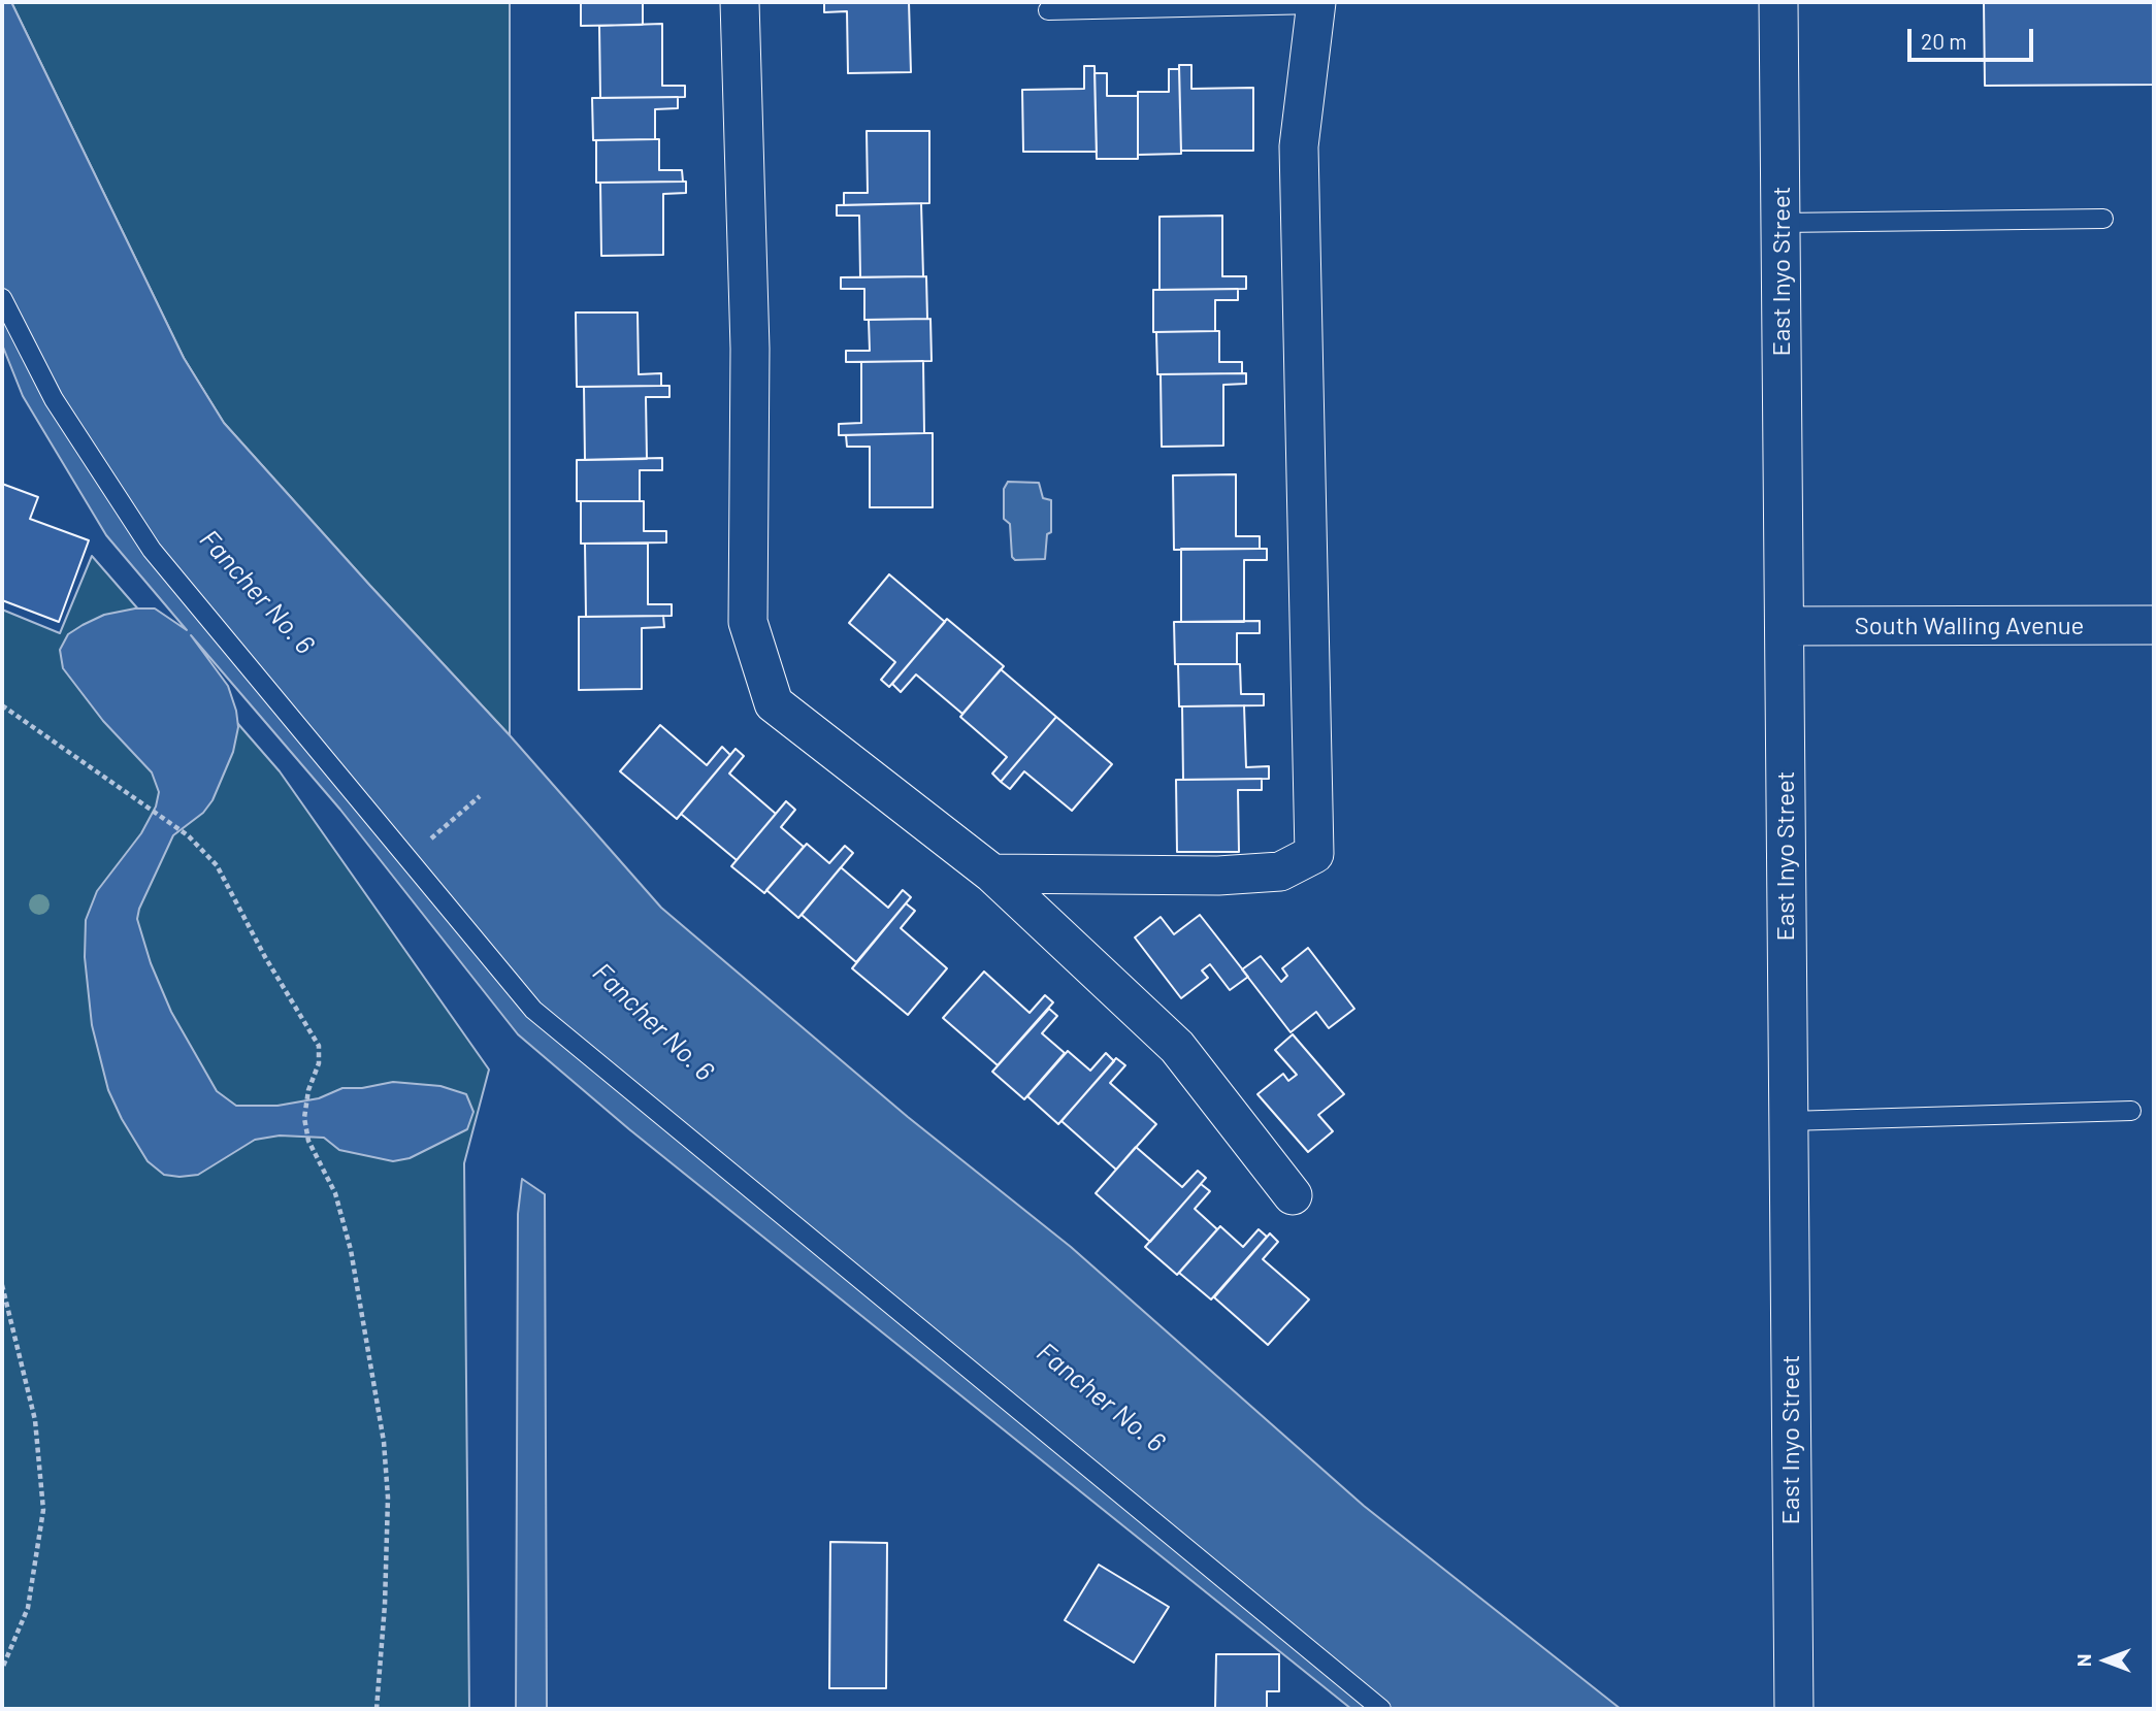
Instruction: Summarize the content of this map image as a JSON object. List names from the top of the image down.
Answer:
{
  "streets": {
    "street": ["East Inyo Street", "South Walling Avenue"]
  },
  "crossings": [
    ["East Inyo Street", "South Walling Avenue"]
  ],
  "water": ["Fancher No. 6"],
  "scale_bar": "20 m",
  "north": "left"
}
